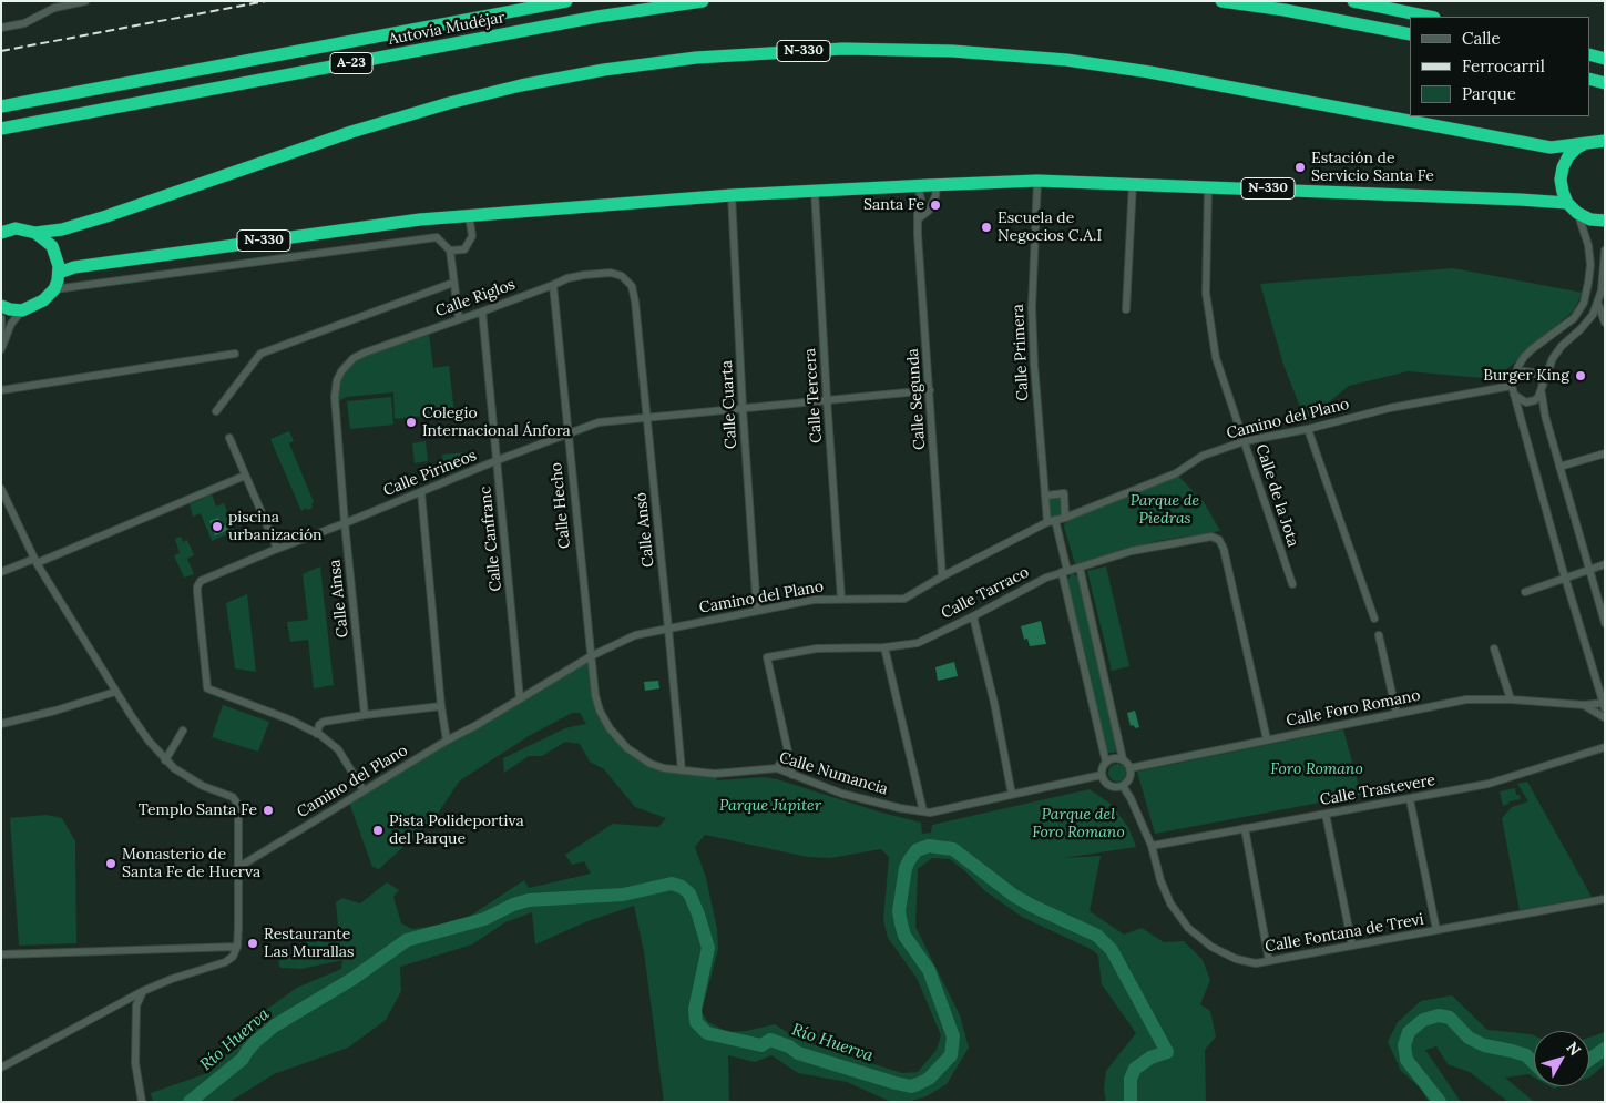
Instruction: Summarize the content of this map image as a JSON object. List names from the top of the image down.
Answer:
{
  "streets": {
    "highway": ["Autovía Mudéjar", "N-330", "A-23"],
    "street": [
      "Calle Riglos",
      "Calle Primera",
      "Calle Tercera",
      "Calle Segunda",
      "Calle Cuarta",
      "Camino del Plano",
      "Calle Pirineos",
      "Calle de la Jota",
      "Calle Hecho",
      "Calle Ansó",
      "Calle Canfranc",
      "Calle Tarraco",
      "Calle Ainsa",
      "Calle Foro Romano",
      "Calle Numancia",
      "Calle Trastevere",
      "Calle Fontana de Trevi"
    ]
  },
  "crossings": [
    ["N-330", "Calle Primera"],
    ["N-330", "Calle Tercera"],
    ["N-330", "Calle Segunda"],
    ["N-330", "Calle Cuarta"],
    ["N-330", "Calle de la Jota"],
    ["Calle Riglos", "Calle Hecho"],
    ["Calle Riglos", "Calle Ansó"],
    ["Calle Riglos", "Calle Canfranc"],
    ["Calle Riglos", "Calle Ainsa"],
    ["Calle Primera", "Camino del Plano"],
    ["Calle Primera", "Calle Tarraco"],
    ["Calle Primera", "Calle Foro Romano"],
    ["Calle Primera", "Calle Numancia"],
    ["Calle Primera", "Calle Fontana de Trevi"],
    ["Calle Tercera", "Camino del Plano"],
    ["Calle Tercera", "Calle Pirineos"],
    ["Calle Segunda", "Camino del Plano"],
    ["Calle Segunda", "Calle Pirineos"],
    ["Calle Cuarta", "Camino del Plano"],
    ["Calle Cuarta", "Calle Pirineos"],
    ["Camino del Plano", "Calle de la Jota"],
    ["Camino del Plano", "Calle Hecho"],
    ["Camino del Plano", "Calle Ansó"],
    ["Camino del Plano", "Calle Canfranc"],
    ["Camino del Plano", "Calle Numancia"],
    ["Calle Pirineos", "Calle Hecho"],
    ["Calle Pirineos", "Calle Ansó"],
    ["Calle Pirineos", "Calle Canfranc"],
    ["Calle Pirineos", "Calle Ainsa"],
    ["Calle Hecho", "Calle Numancia"],
    ["Calle Ansó", "Calle Numancia"],
    ["Calle Tarraco", "Calle Foro Romano"],
    ["Calle Foro Romano", "Calle Numancia"],
    ["Calle Foro Romano", "Calle Fontana de Trevi"],
    ["Calle Numancia", "Calle Fontana de Trevi"],
    ["Calle Trastevere", "Calle Fontana de Trevi"]
  ],
  "water": ["Río Huerva"],
  "parks": [
    "Parque de Piedras",
    "Foro Romano",
    "Parque Júpiter",
    "Parque del Foro Romano"
  ],
  "places": [
    "Estación de Servicio Santa Fe",
    "Santa Fe",
    "Escuela de Negocios C.A.I",
    "Burger King",
    "Colegio Internacional Ánfora",
    "piscina urbanización",
    "Templo Santa Fe",
    "Pista Polideportiva del Parque",
    "Monasterio de Santa Fe de Huerva",
    "Restaurante Las Murallas"
  ],
  "legend": ["Calle", "Ferrocarril", "Parque"],
  "north": "top right"
}
